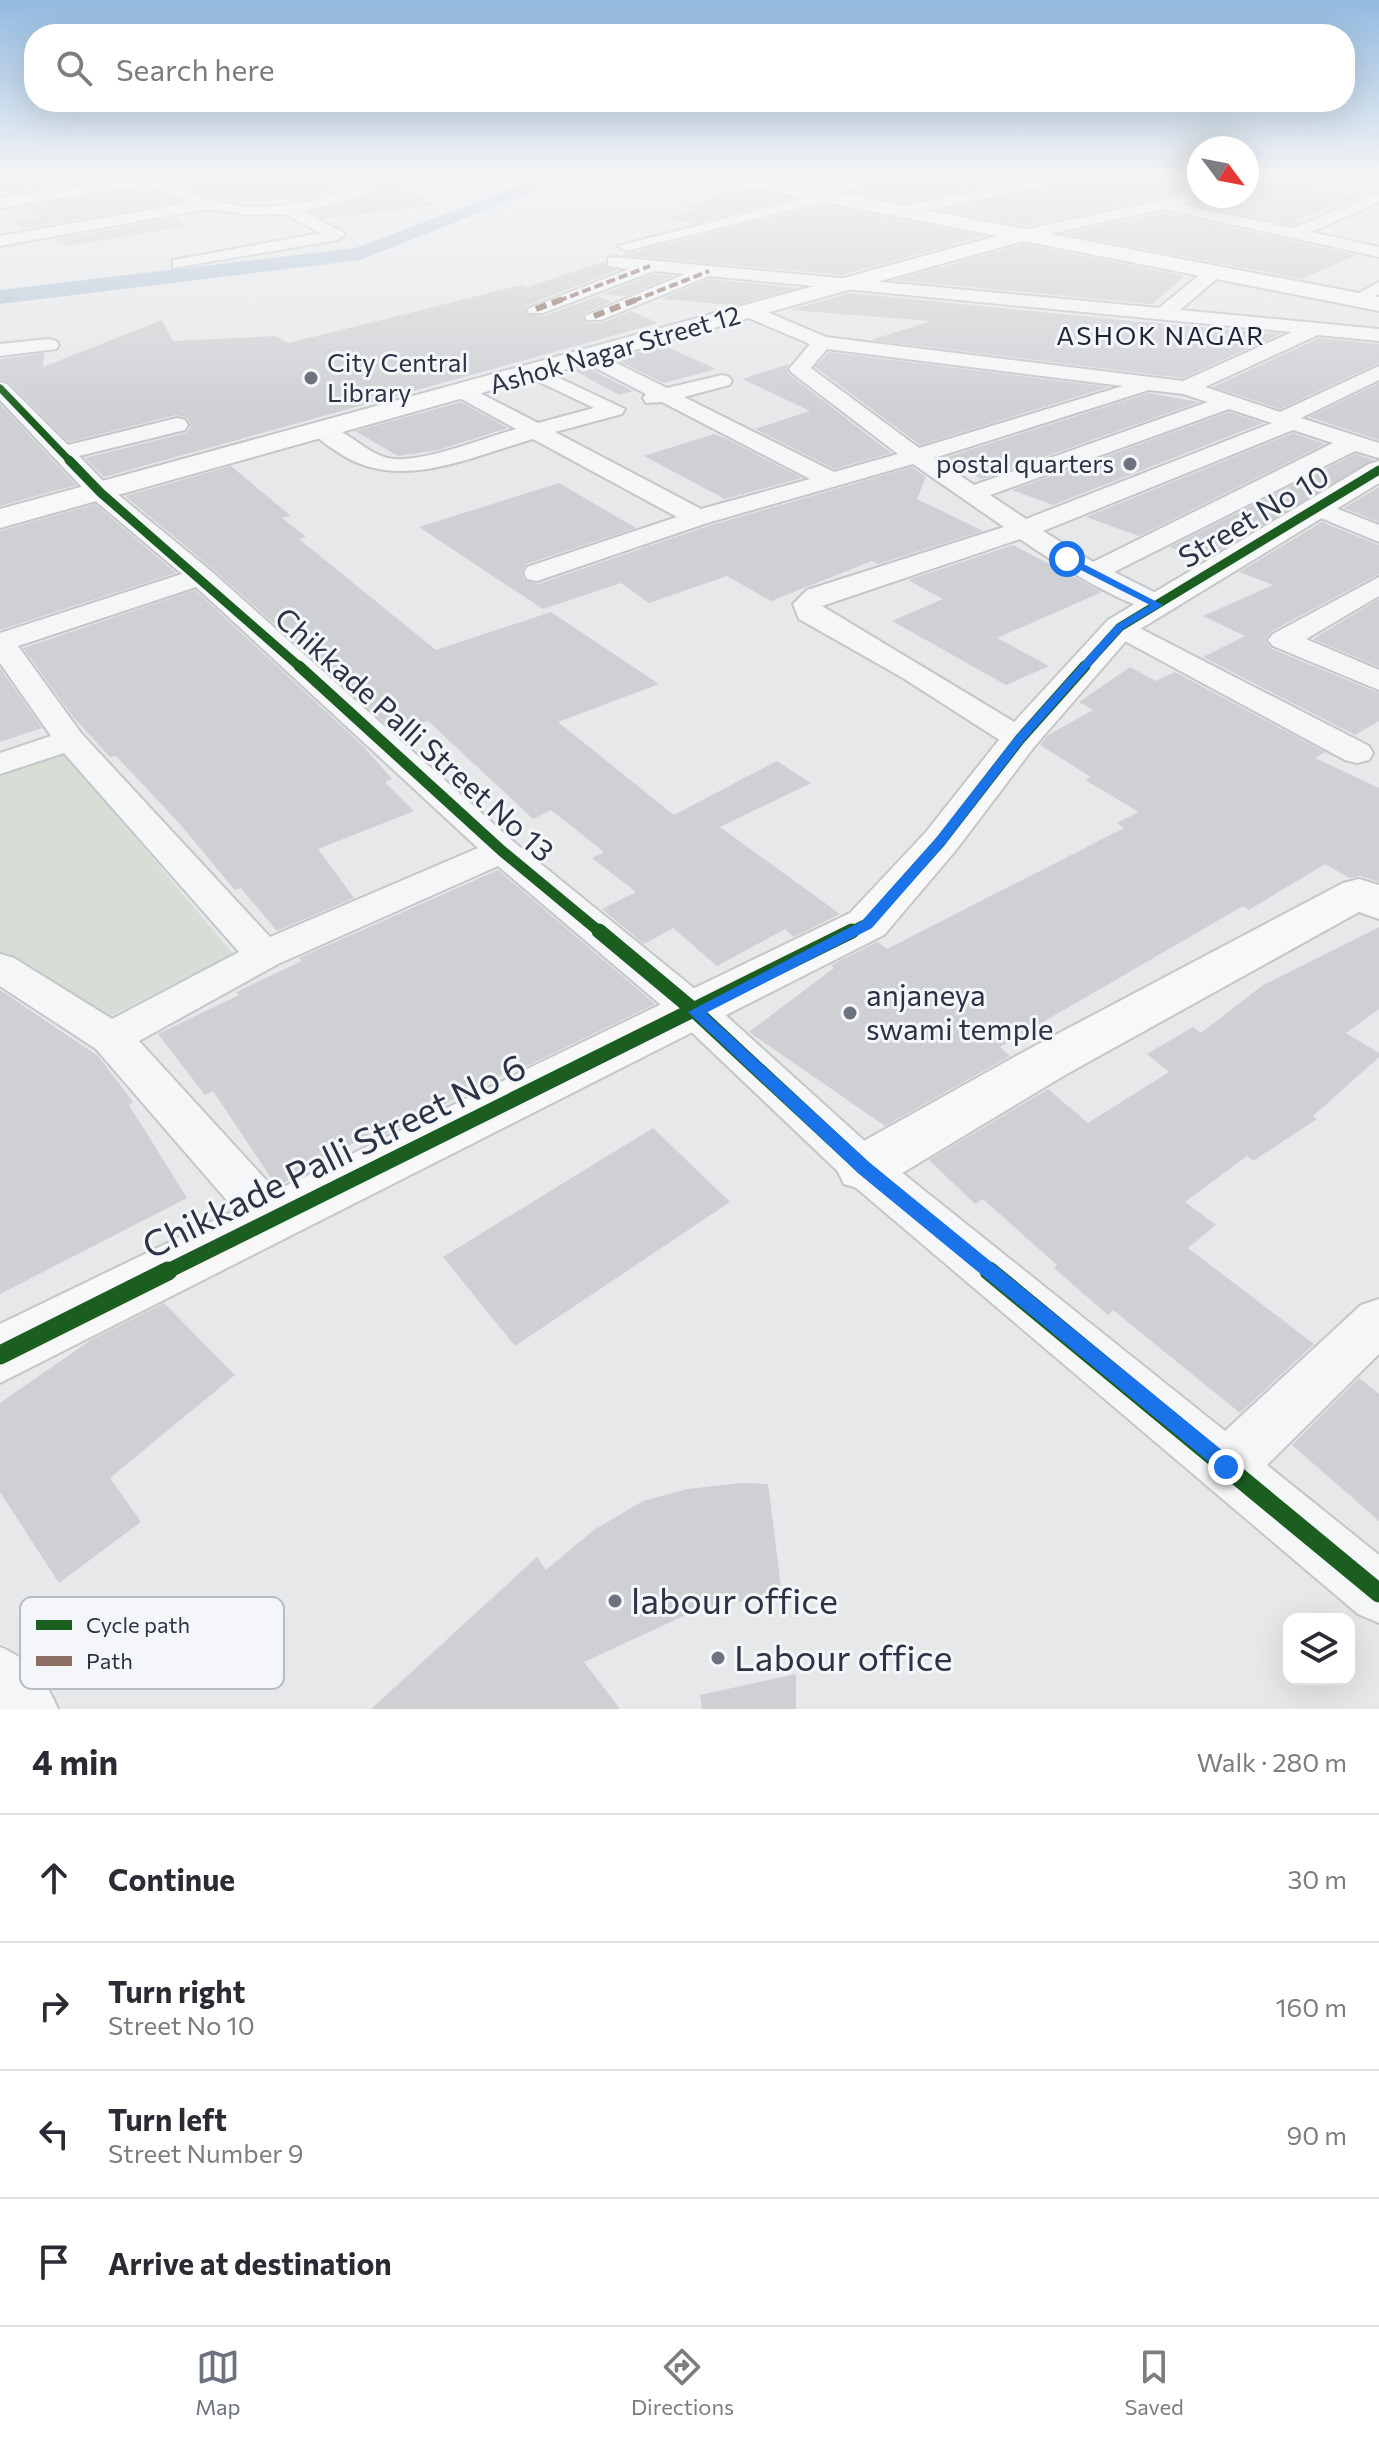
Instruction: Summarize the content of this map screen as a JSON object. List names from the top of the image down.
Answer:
{
  "streets": {
    "street": [
      "Ashok Nagar Street 12",
      "Street No 10",
      "Chikkade Palli Street No 13",
      "Chikkade Palli Street No 6"
    ]
  },
  "crossings": [
    ["Ashok Nagar Street 12", "Chikkade Palli Street No 13"],
    ["Street No 10", "Chikkade Palli Street No 13"],
    ["Street No 10", "Chikkade Palli Street No 6"],
    ["Chikkade Palli Street No 13", "Chikkade Palli Street No 6"]
  ],
  "districts": ["ASHOK NAGAR"],
  "places": [
    "City Central Library",
    "postal quarters",
    "anjaneya swami temple",
    "labour office",
    "Labour office"
  ],
  "legend": ["Cycle path", "Path"],
  "north": "bottom right",
  "page": {
    "search": "Search here",
    "heading": ["4 min", "Walk · 280 m"],
    "list": [
      ["Continue", "30 m"],
      ["Turn right", "Street No 10", "160 m"],
      ["Turn left", "Street Number 9", "90 m"],
      "Arrive at destination"
    ],
    "nav": ["Map", "Directions", "Saved"]
  }
}
